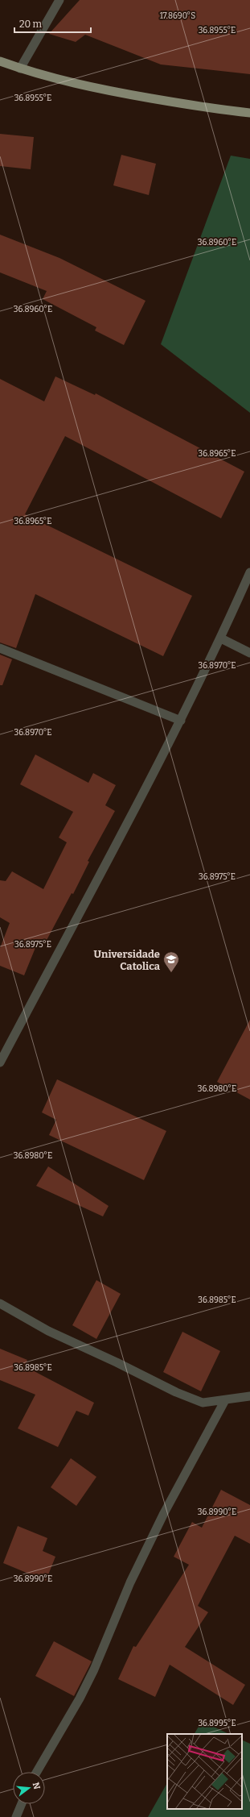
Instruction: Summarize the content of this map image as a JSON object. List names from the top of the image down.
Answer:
{
  "places": {
    "school or university": ["Universidade Catolica"]
  },
  "scale_bar": "20 m",
  "north": "right",
  "coordinates": [
    "17.8690°S",
    "36.8955°E",
    "36.8960°E",
    "36.8965°E",
    "36.8970°E",
    "36.8975°E",
    "36.8980°E",
    "36.8985°E",
    "36.8990°E",
    "36.8995°E"
  ]
}
